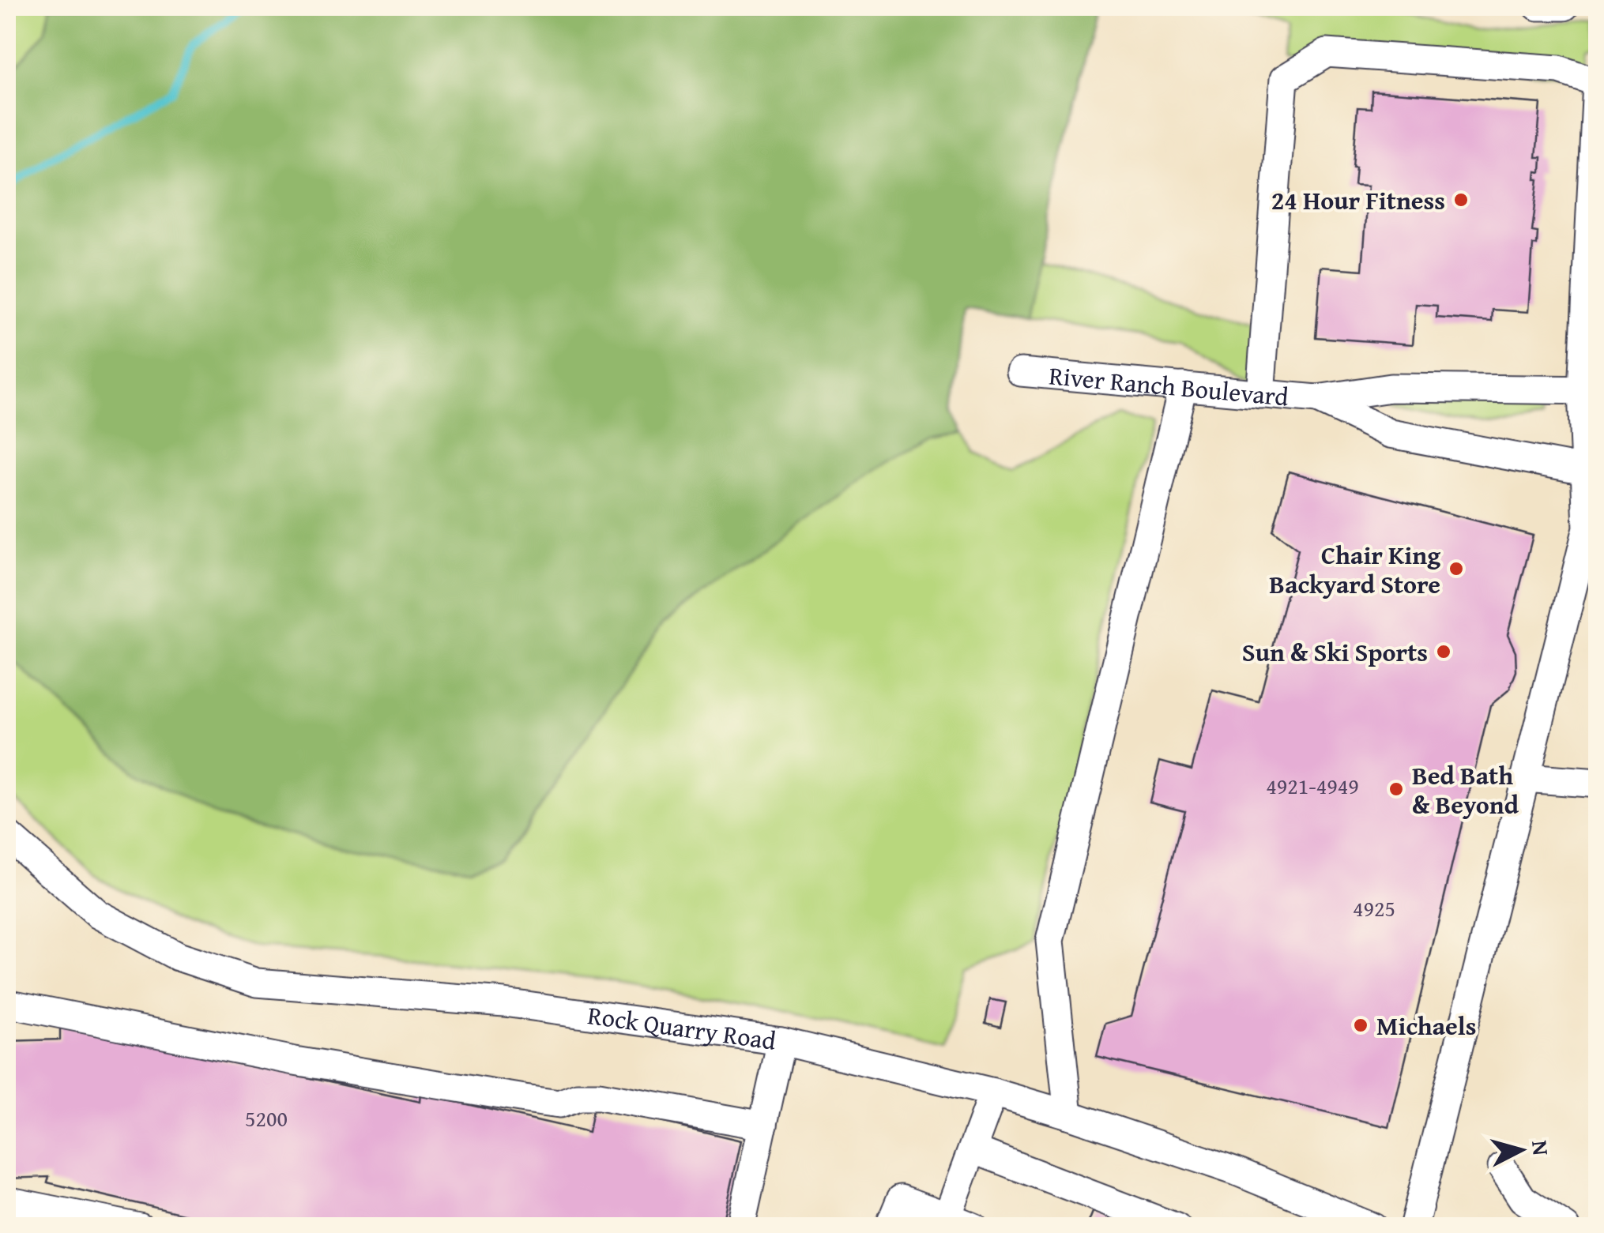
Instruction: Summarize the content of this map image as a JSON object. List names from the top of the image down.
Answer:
{
  "streets": {
    "street": ["River Ranch Boulevard", "Rock Quarry Road"]
  },
  "places": [
    "24 Hour Fitness",
    "Chair King Backyard Store",
    "Sun & Ski Sports",
    "Bed Bath & Beyond",
    "Michaels"
  ],
  "house_numbers": ["4921-4949", "4925", "5200"],
  "north": "right"
}
